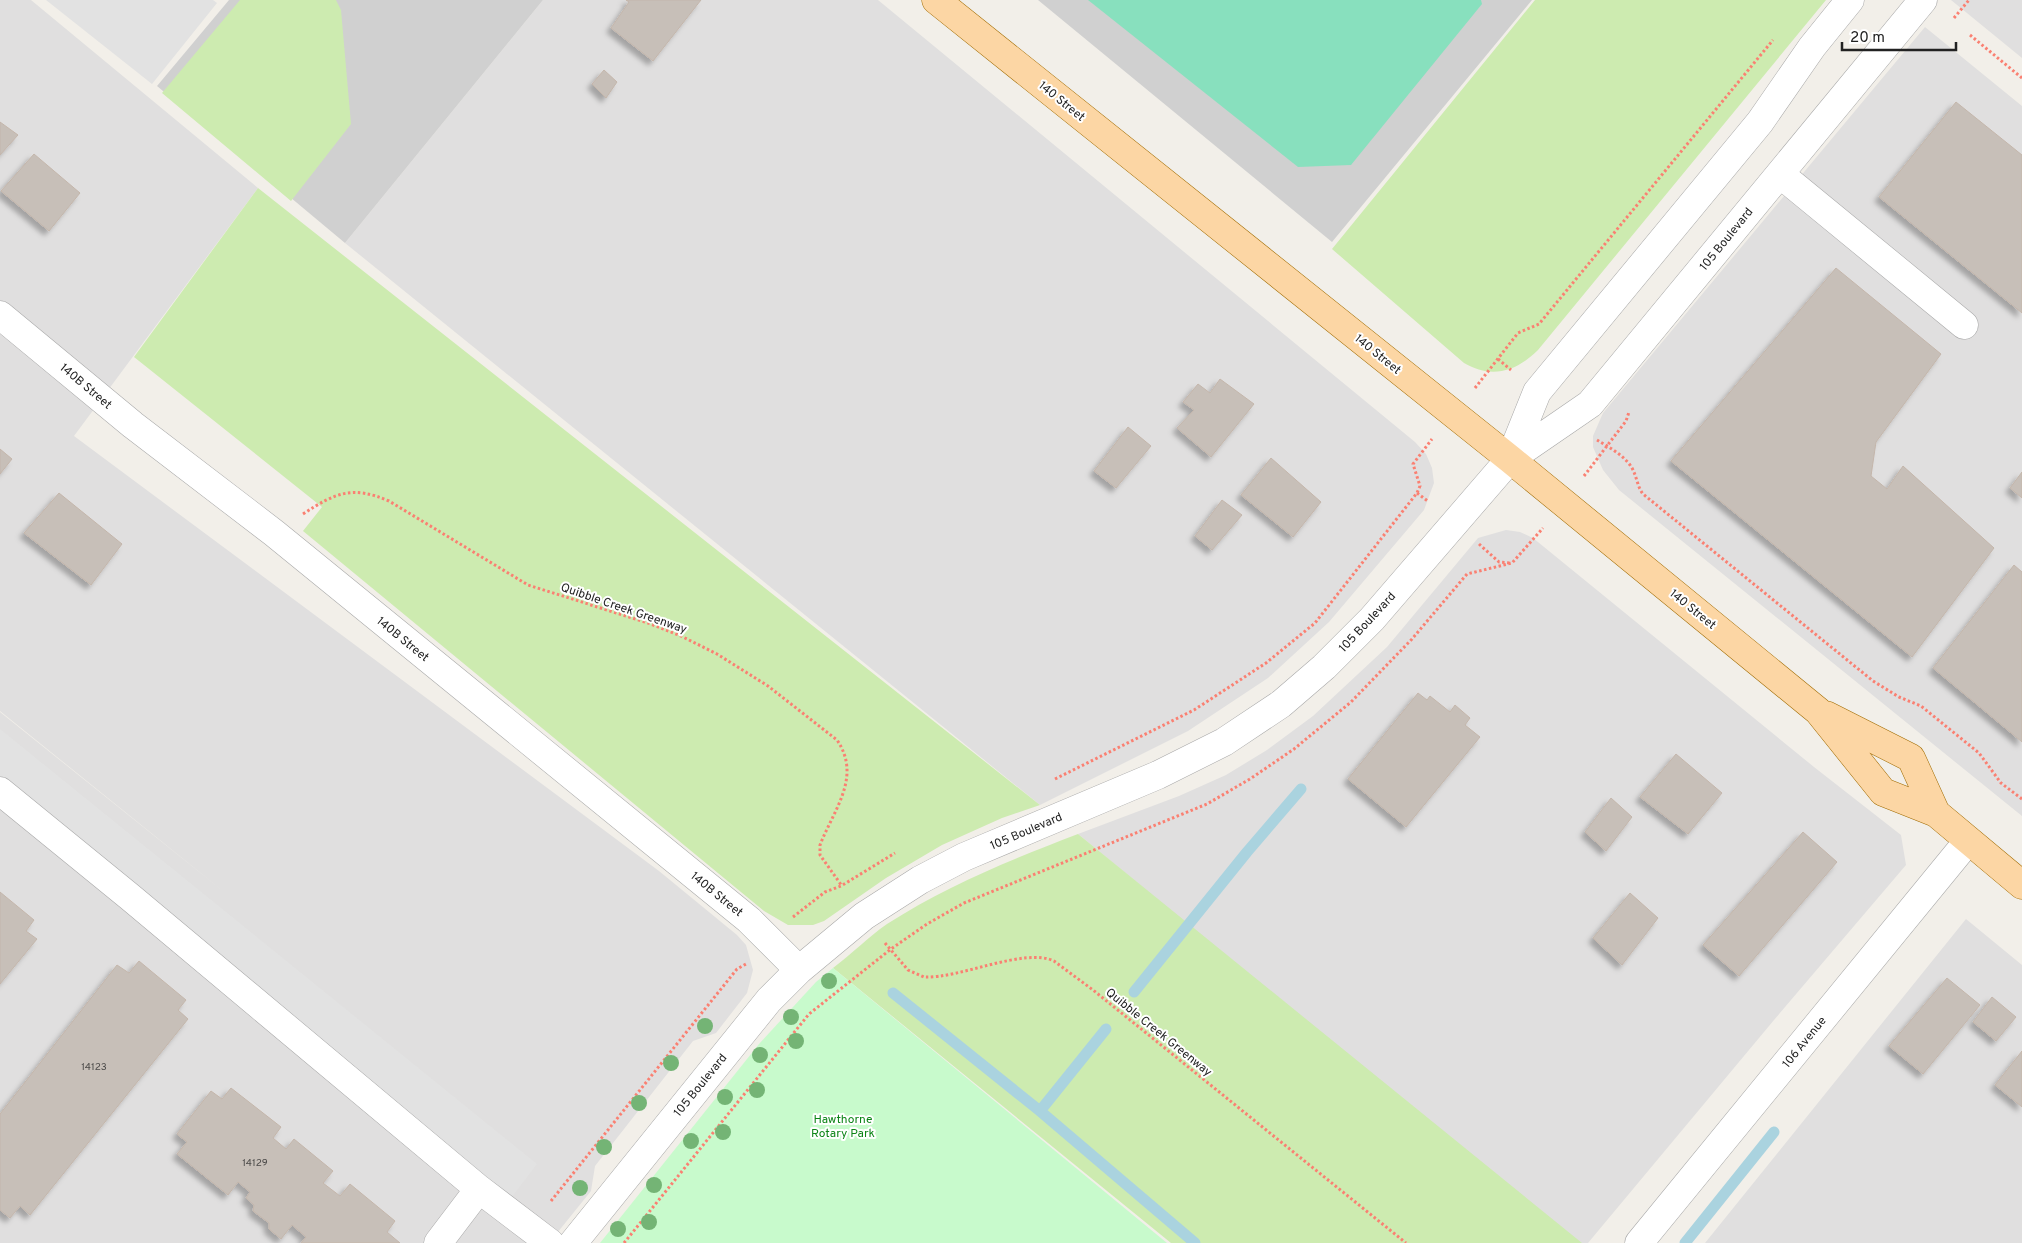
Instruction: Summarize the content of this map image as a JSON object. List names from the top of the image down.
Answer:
{
  "streets": {
    "main road": ["140 Street"],
    "street": ["105 Boulevard", "140B Street", "106 Avenue"],
    "path": ["Quibble Creek Greenway"]
  },
  "crossings": [
    ["140 Street", "105 Boulevard"],
    ["140 Street", "106 Avenue"],
    ["105 Boulevard", "140B Street"]
  ],
  "parks": ["Hawthorne Rotary Park"],
  "house_numbers": ["14123", "14129"],
  "scale_bar": "20 m"
}
